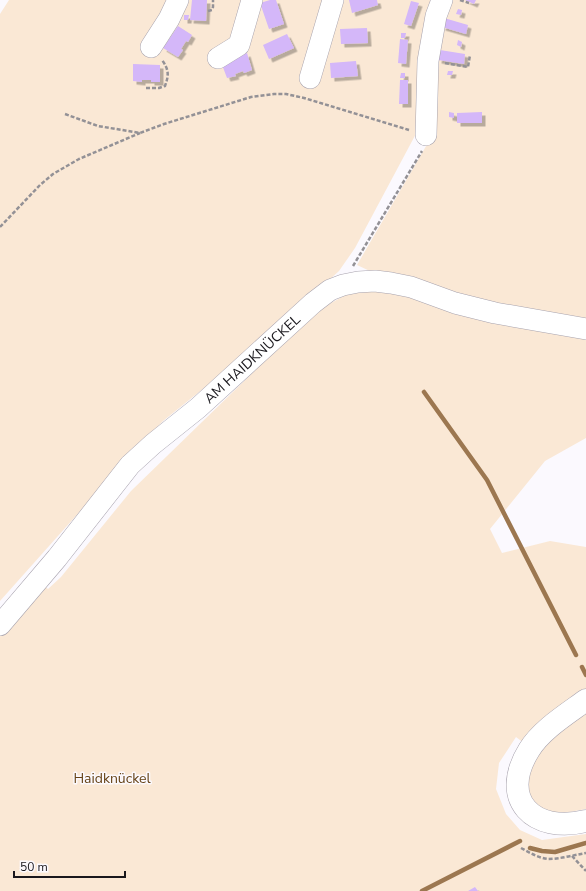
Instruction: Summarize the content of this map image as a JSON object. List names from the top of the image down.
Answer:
{
  "streets": {
    "street": ["AM HAIDKNÜCKEL"]
  },
  "parks": ["Haidknückel"],
  "scale_bar": "50 m"
}
